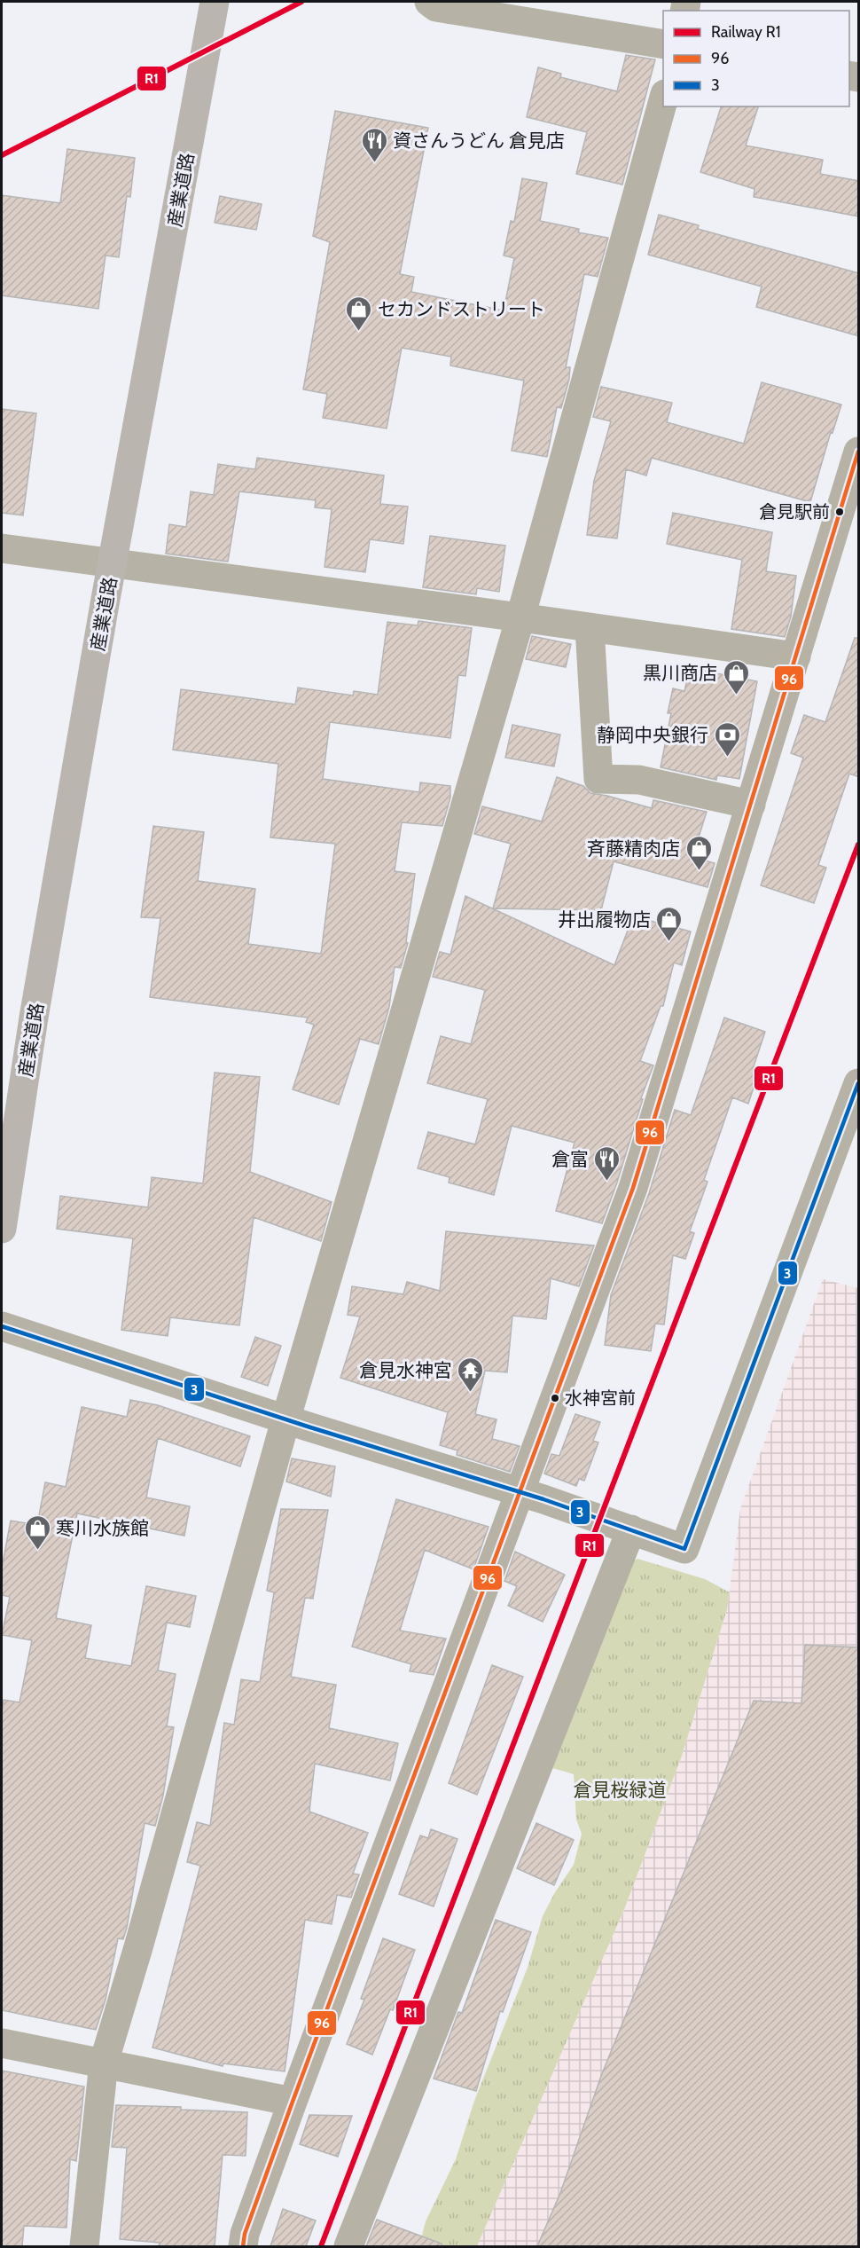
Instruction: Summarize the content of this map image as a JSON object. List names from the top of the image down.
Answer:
{
  "streets": {
    "main road": ["産業道路"]
  },
  "parks": ["倉見桜緑道"],
  "places": {
    "restaurant": ["資さんうどん 倉見店", "倉富"],
    "shop": [
      "セカンドストリート",
      "黒川商店",
      "斉藤精肉店",
      "井出履物店",
      "寒川水族館"
    ],
    "other": ["倉見駅前", "水神宮前"],
    "bank": ["静岡中央銀行"],
    "temple": ["倉見水神宮"]
  },
  "lines": ["rail line R1", "transit line 96", "transit line 3"],
  "legend": ["Railway R1", "96", "3"]
}
